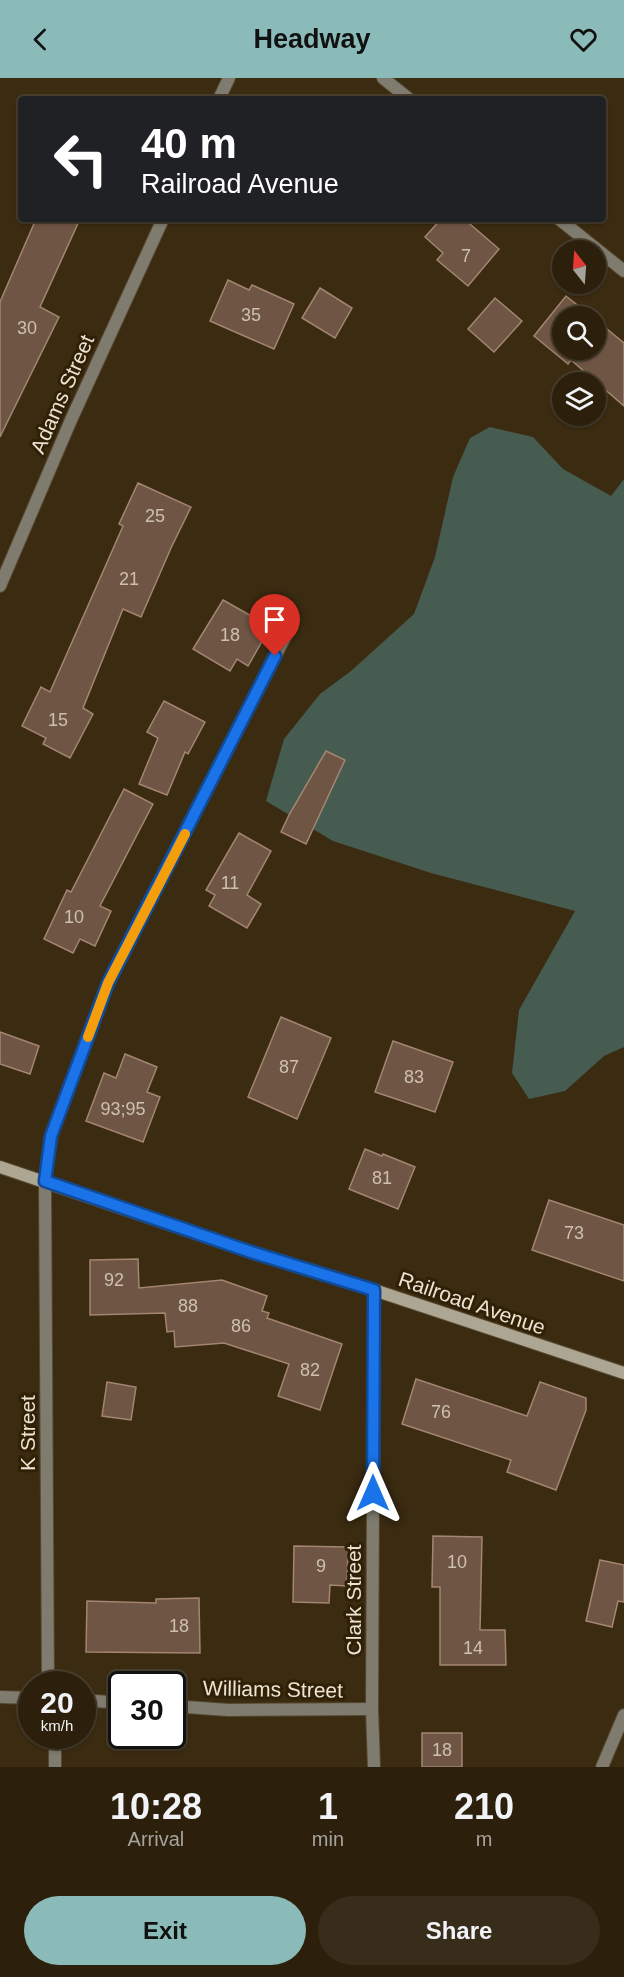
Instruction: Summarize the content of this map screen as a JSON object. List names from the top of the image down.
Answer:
{
  "streets": {
    "street": [
      "Adams Street",
      "Railroad Avenue",
      "K Street",
      "Clark Street",
      "Williams Street"
    ]
  },
  "crossings": [
    ["Railroad Avenue", "K Street"],
    ["Railroad Avenue", "Clark Street"],
    ["Clark Street", "Williams Street"]
  ],
  "house_numbers": [
    "7",
    "35",
    "30",
    "25",
    "21",
    "18",
    "15",
    "11",
    "10",
    "87",
    "83",
    "93;95",
    "81",
    "73",
    "92",
    "88",
    "86",
    "82",
    "76",
    "10",
    "9",
    "18",
    "14",
    "18"
  ],
  "north": "top",
  "page": {
    "header": "Headway",
    "turn": ["40 m", "Railroad Avenue"],
    "speed": "20 km/h",
    "limit": "30",
    "eta": [
      "10:28",
      "Arrival",
      "1",
      "min",
      "210",
      "m"
    ],
    "buttons": ["Exit", "Share"]
  }
}
